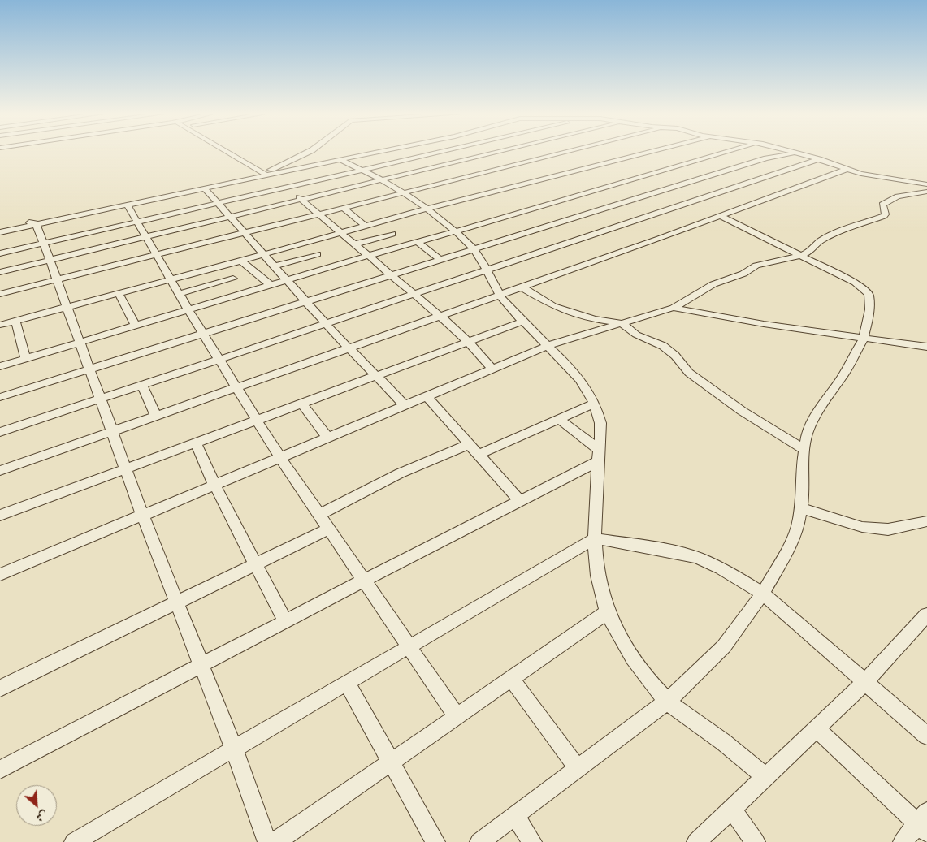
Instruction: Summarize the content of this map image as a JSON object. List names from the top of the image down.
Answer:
{
  "north": "bottom right"
}
